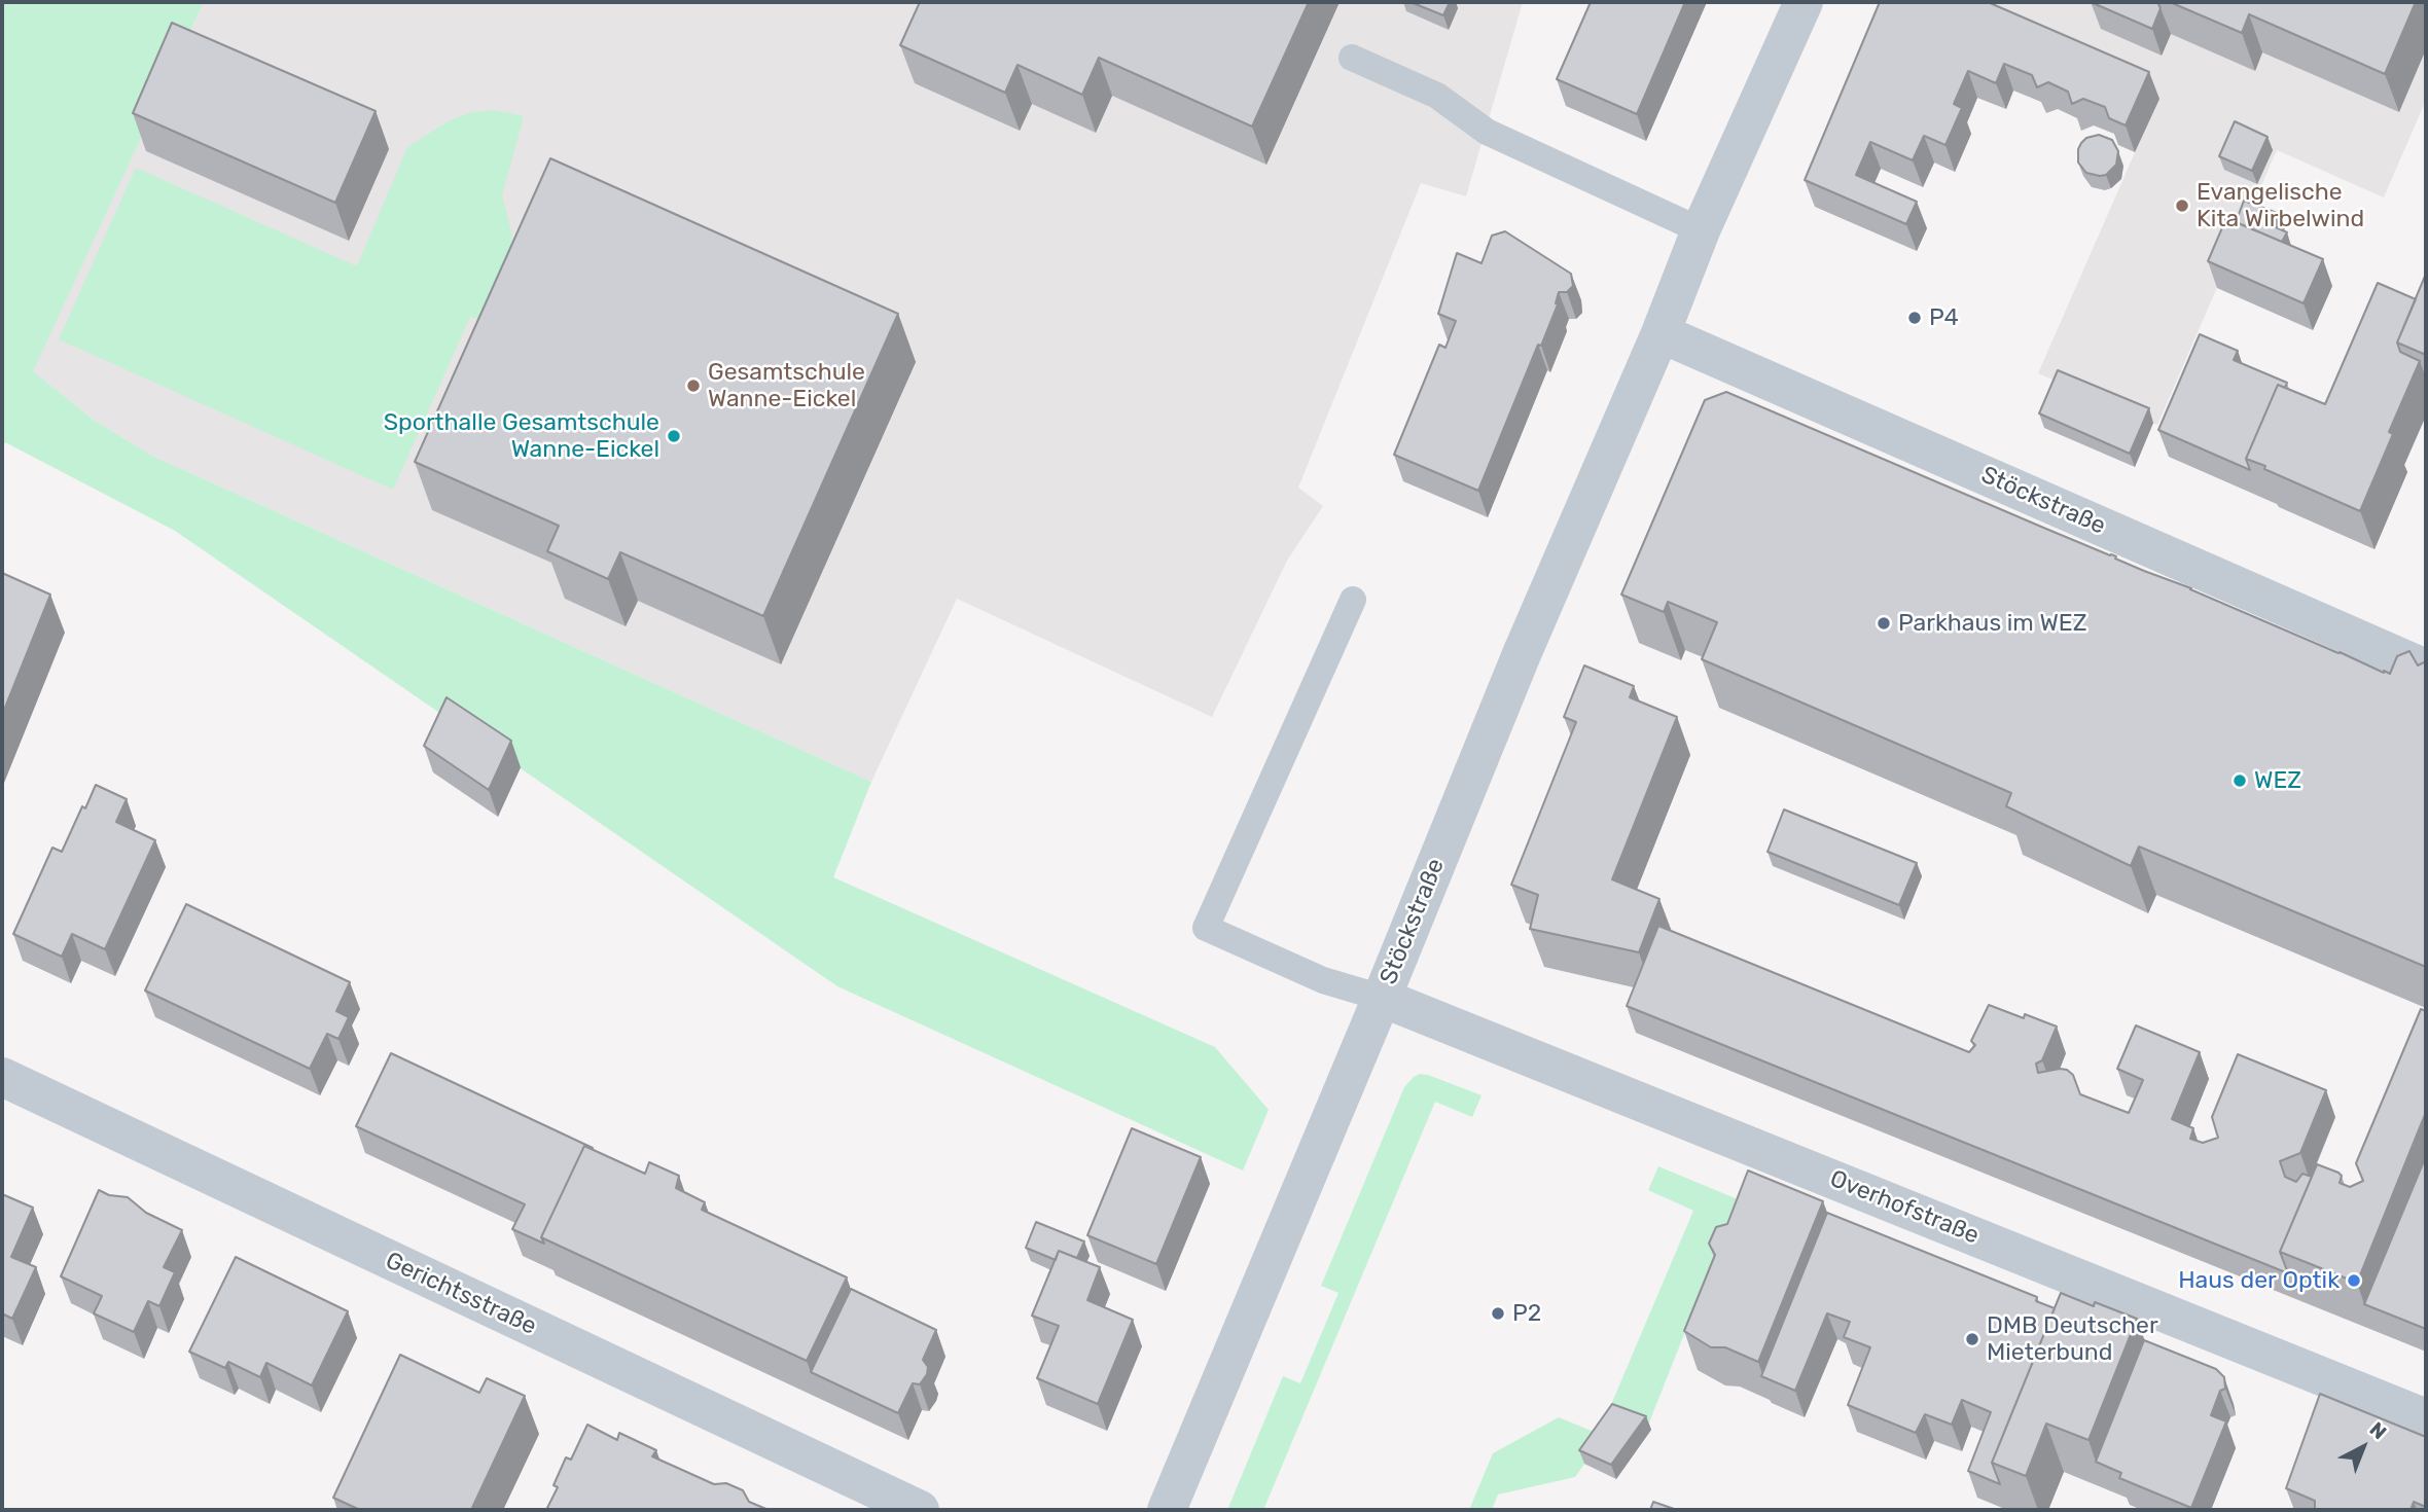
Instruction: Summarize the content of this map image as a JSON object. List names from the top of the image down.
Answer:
{
  "streets": {
    "street": ["Stöckstraße", "Overhofstraße", "Gerichtsstraße"]
  },
  "crossings": [
    ["Stöckstraße", "Overhofstraße"]
  ],
  "places": [
    "Evangelische Kita Wirbelwind",
    "P4",
    "Gesamtschule Wanne-Eickel",
    "Sporthalle Gesamtschule Wanne-Eickel",
    "Parkhaus im WEZ",
    "WEZ",
    "Haus der Optik",
    "P2",
    "DMB Deutscher Mieterbund"
  ],
  "north": "top right"
}
